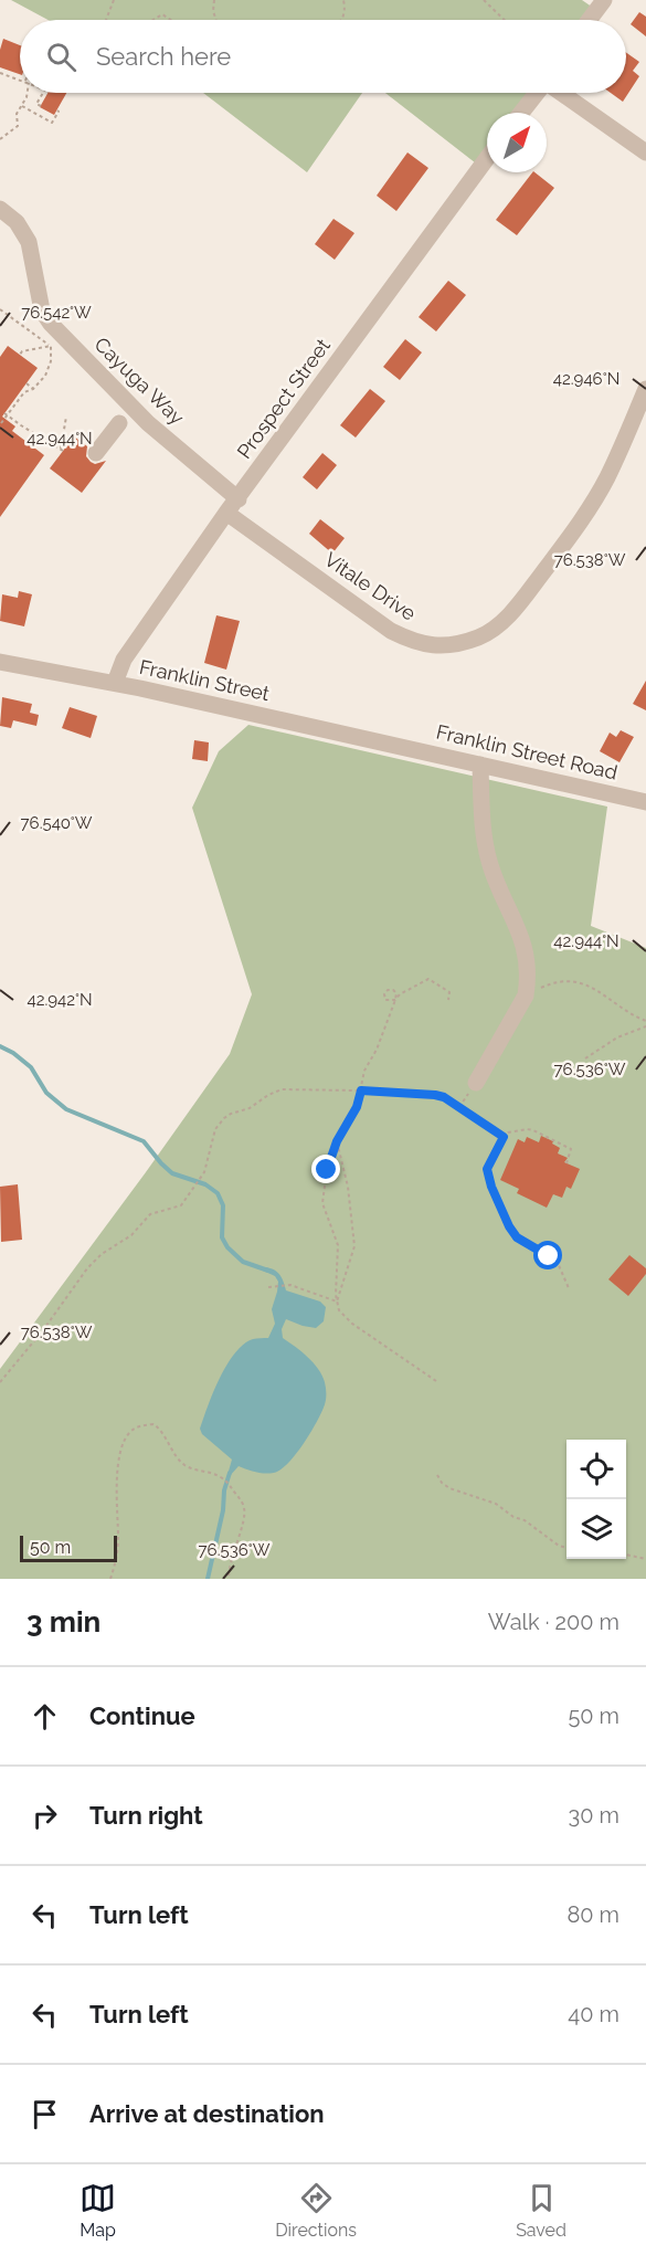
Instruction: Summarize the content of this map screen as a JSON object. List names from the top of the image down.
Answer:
{
  "streets": {
    "street": [
      "Cayuga Way",
      "Prospect Street",
      "Vitale Drive",
      "Franklin Street",
      "Franklin Street Road"
    ]
  },
  "crossings": [
    ["Cayuga Way", "Prospect Street"],
    ["Prospect Street", "Vitale Drive"],
    ["Prospect Street", "Franklin Street"],
    ["Franklin Street", "Franklin Street Road"]
  ],
  "scale_bar": "50 m",
  "north": "top right",
  "page": {
    "search": "Search here",
    "scale": "50 m",
    "heading": ["3 min", "Walk · 200 m"],
    "list": [
      ["Continue", "50 m"],
      ["Turn right", "30 m"],
      ["Turn left", "80 m"],
      ["Turn left", "40 m"],
      "Arrive at destination"
    ],
    "nav": ["Map", "Directions", "Saved"]
  },
  "coordinates": [
    "76.542°W",
    "42.946°N",
    "42.944°N",
    "76.538°W",
    "76.540°W",
    "42.942°N",
    "76.536°W"
  ]
}
